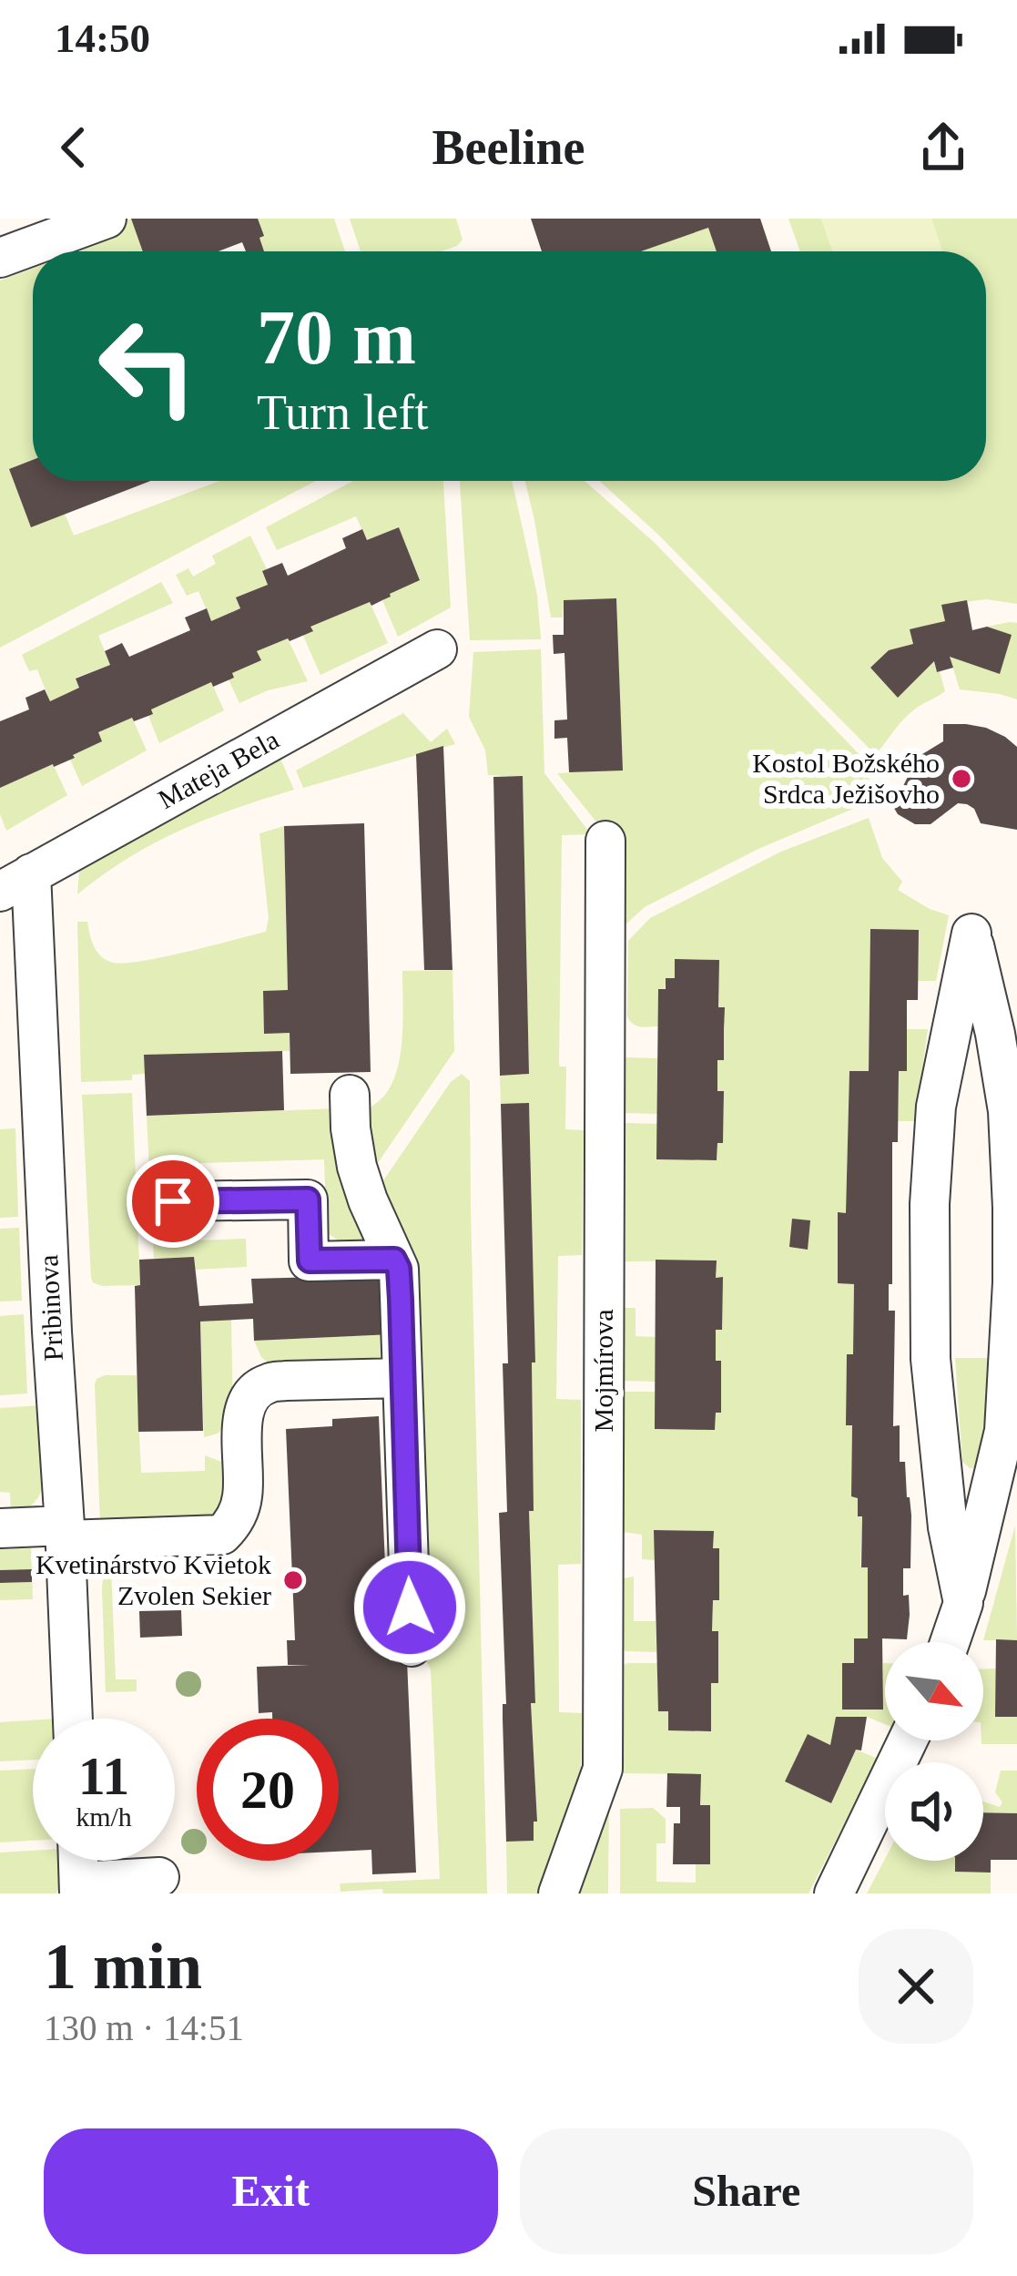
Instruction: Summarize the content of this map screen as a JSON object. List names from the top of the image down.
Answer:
{
  "streets": {
    "street": ["Mateja Bela", "Pribinova", "Mojmírova"]
  },
  "crossings": [
    ["Mateja Bela", "Pribinova"]
  ],
  "places": ["Kostol Božského Srdca Ježišovho", "Kvetinárstvo Kvietok Zvolen Sekier"],
  "north": "bottom right",
  "page": {
    "status": "14:50",
    "header": "Beeline",
    "turn": ["70 m", "Turn left"],
    "speed": "11 km/h",
    "limit": "20",
    "heading": ["1 min", "130 m · 14:51"],
    "buttons": ["Exit", "Share"]
  }
}
